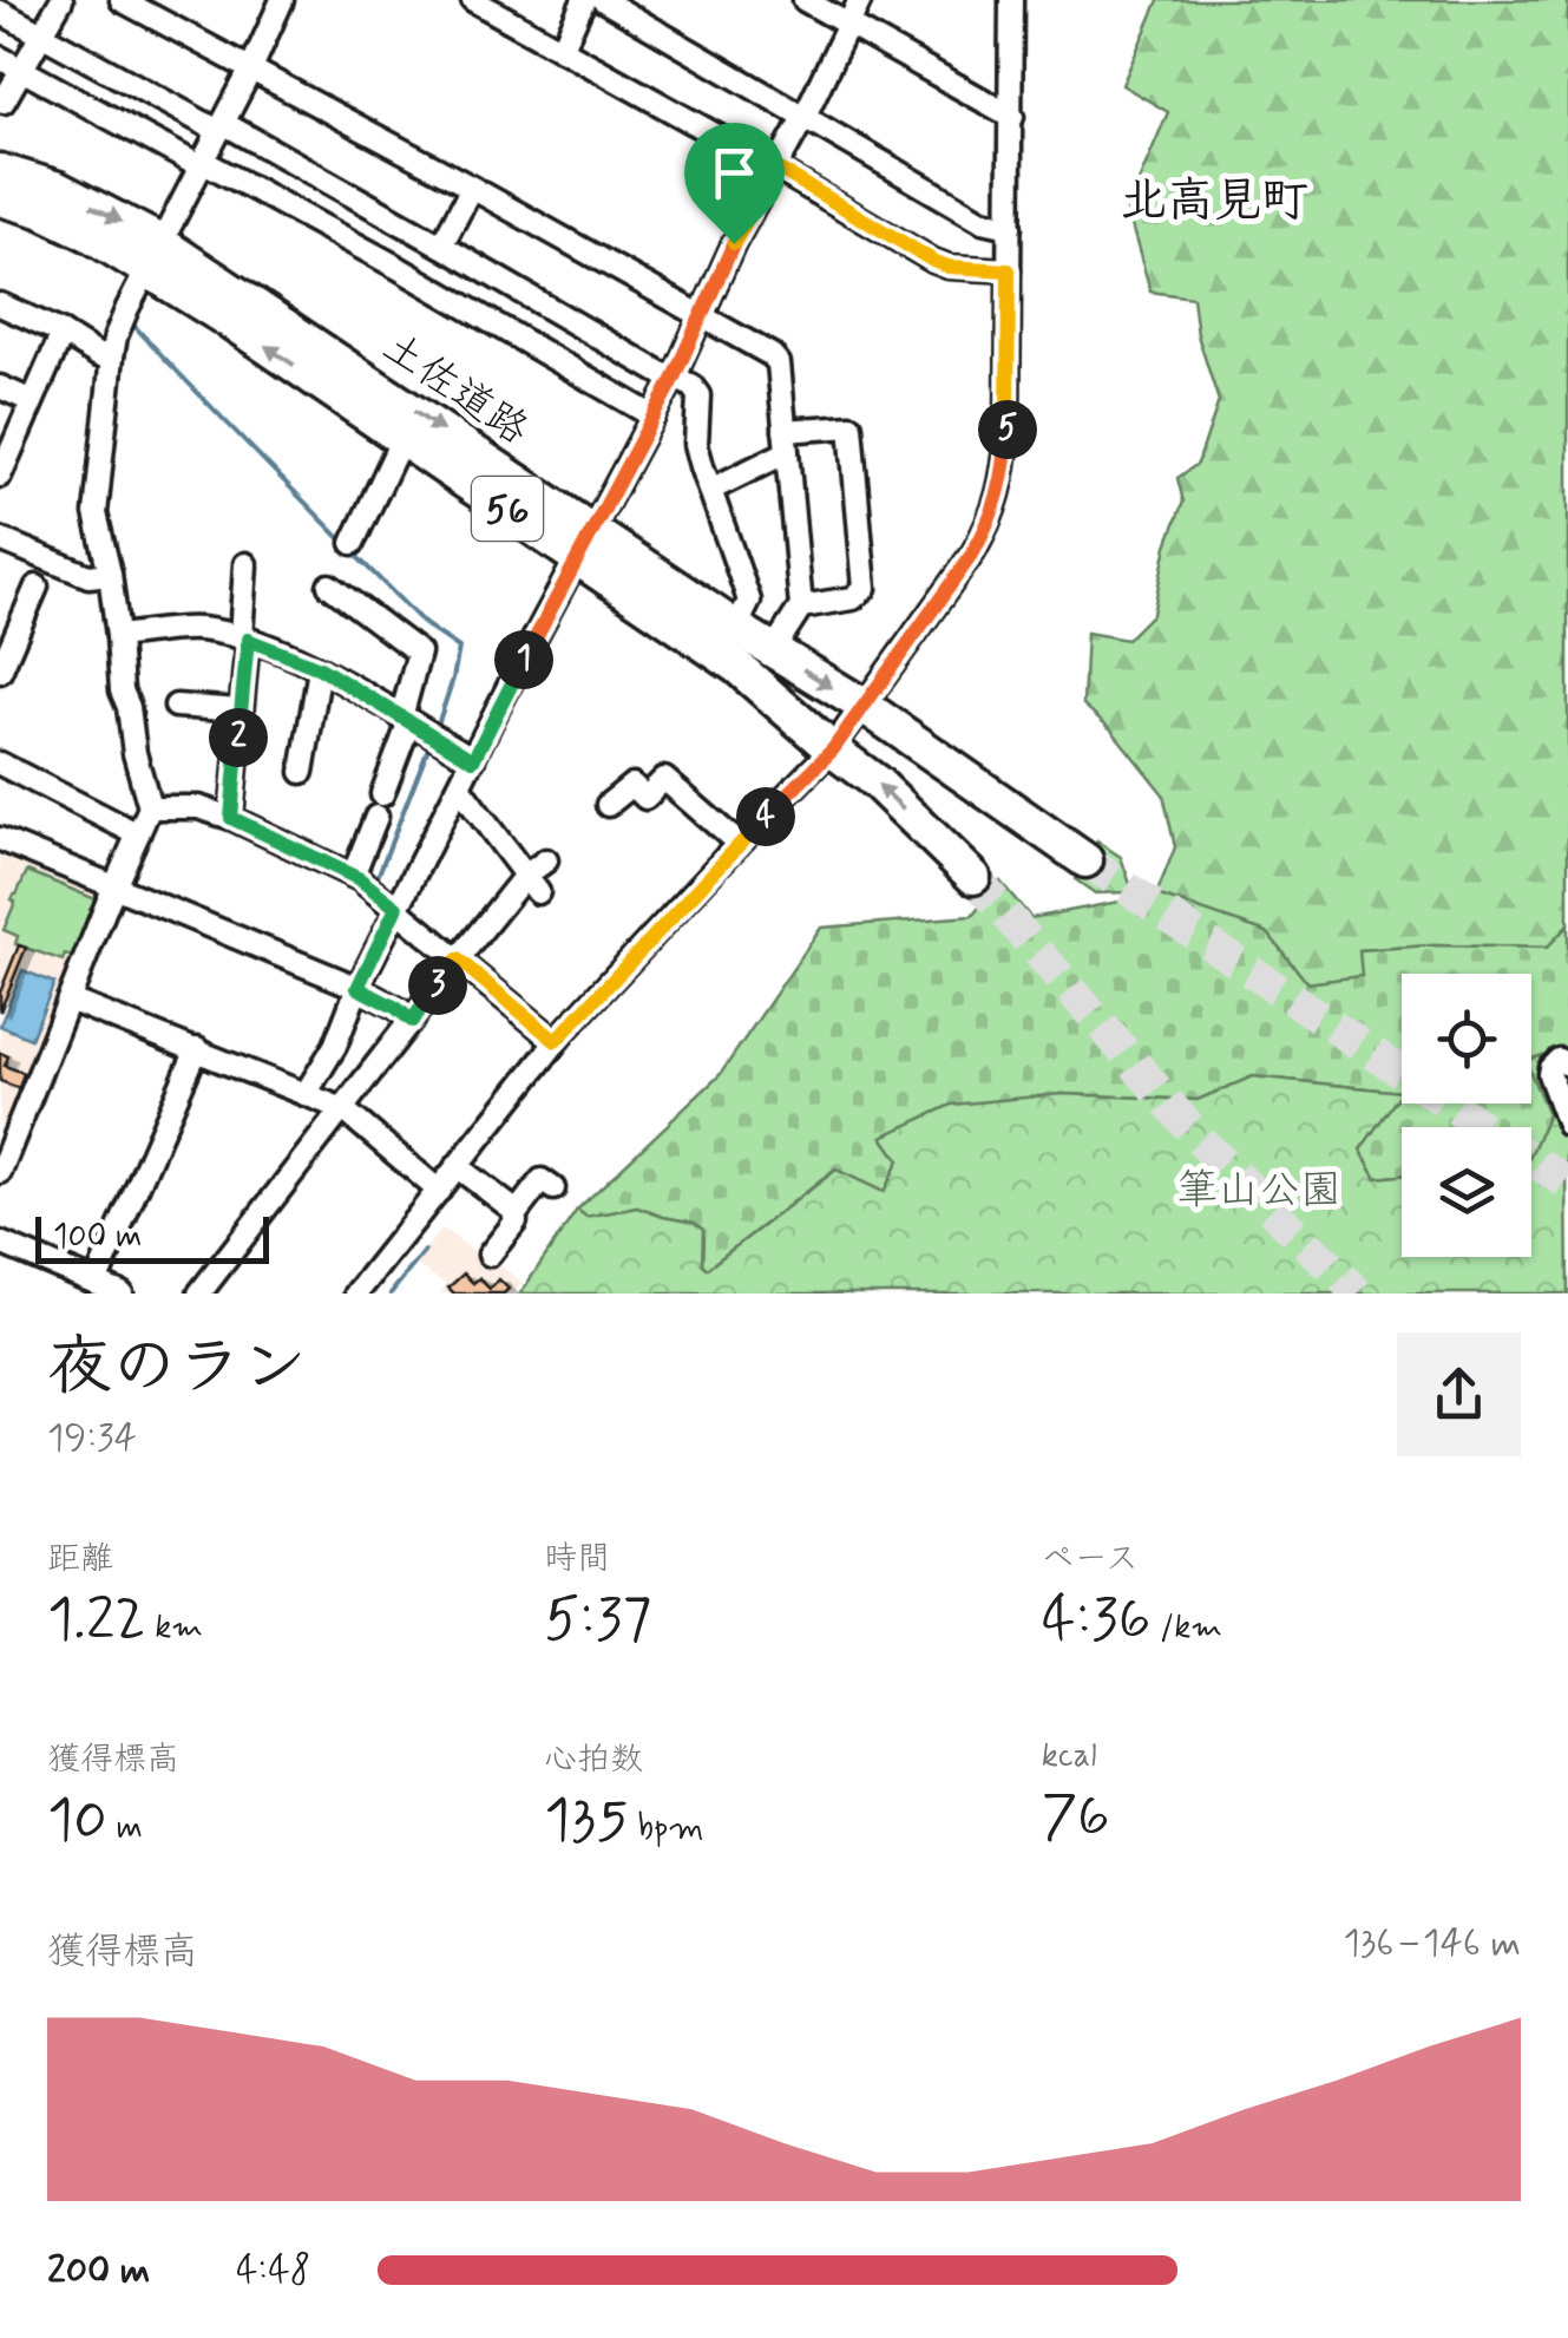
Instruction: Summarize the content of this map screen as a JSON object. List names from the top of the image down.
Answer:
{
  "streets": {
    "highway": ["土佐道路", "56"]
  },
  "districts": ["北高見町"],
  "parks": ["筆山公園"],
  "scale_bar": "100 m",
  "page": {
    "pins": [
      "5",
      "1",
      "2",
      "4",
      "3"
    ],
    "scale": "100 m",
    "heading": ["夜のラン", "19:34"],
    "stats": [
      ["距離", "1.22 km"],
      ["時間", "5:37"],
      ["ペース", "4:36 /km"],
      ["獲得標高", "10 m"],
      ["心拍数", "135 bpm"],
      ["kcal", "76"]
    ],
    "chart": ["獲得標高", "136–146 m"],
    "list": [
      {
        "name": "200 m",
        "note": "4:48"
      }
    ]
  }
}
